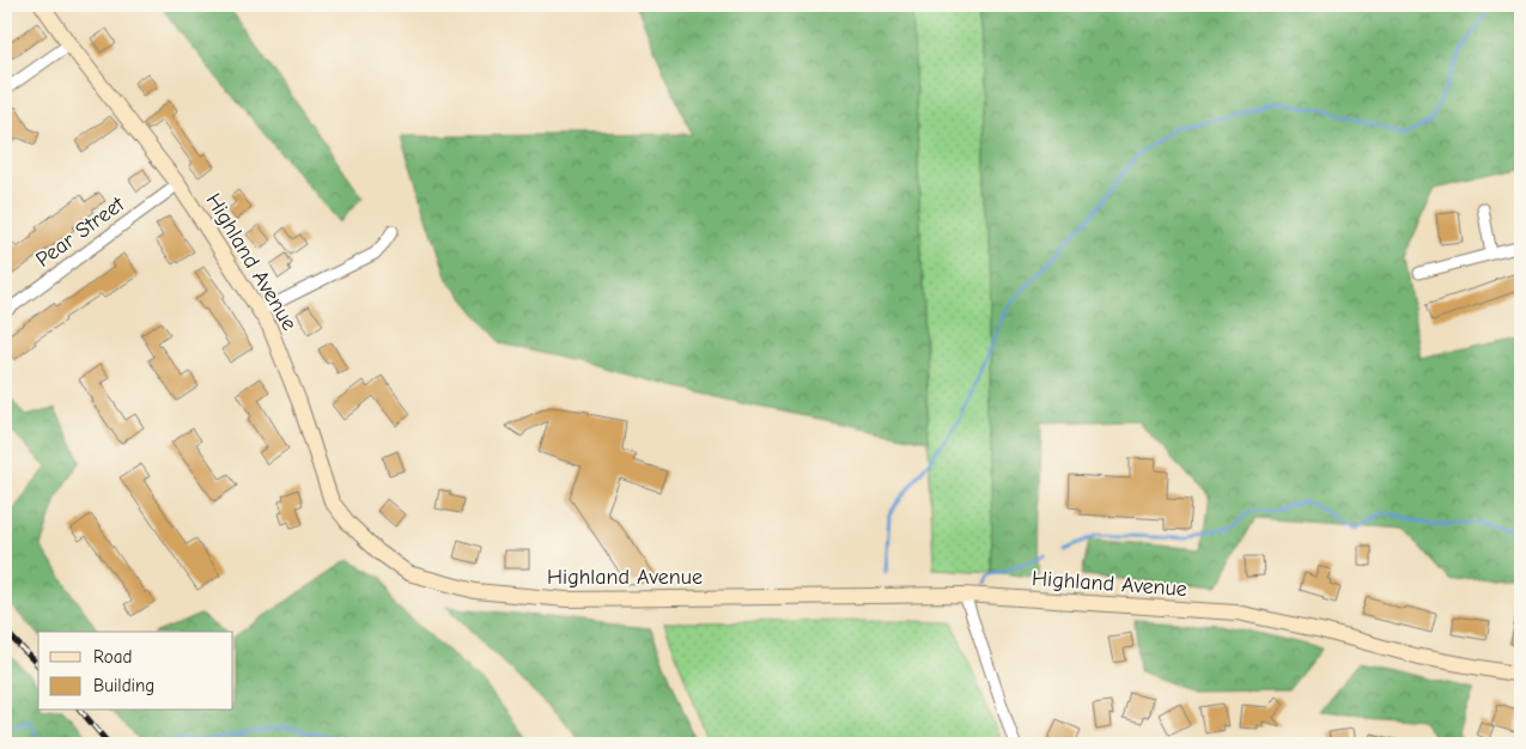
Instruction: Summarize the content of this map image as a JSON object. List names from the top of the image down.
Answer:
{
  "streets": {
    "main road": ["Highland Avenue"],
    "street": ["Pear Street"]
  },
  "crossings": [
    ["Pear Street", "Highland Avenue"]
  ],
  "legend": ["Road", "Building"]
}
